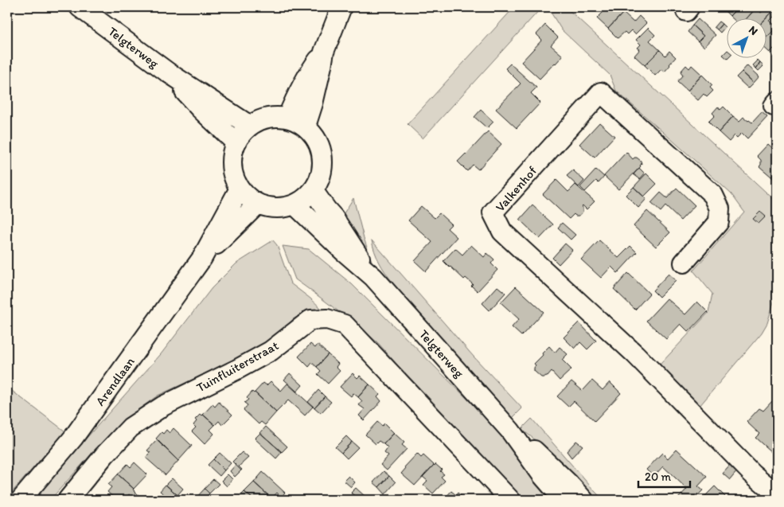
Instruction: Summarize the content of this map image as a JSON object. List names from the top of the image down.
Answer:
{
  "streets": {
    "street": [
      "Telgterweg",
      "Valkenhof",
      "Tuinfluiterstraat",
      "Arendlaan"
    ]
  },
  "crossings": [
    ["Telgterweg", "Arendlaan"]
  ],
  "scale_bar": "20 m",
  "north": "top right"
}
